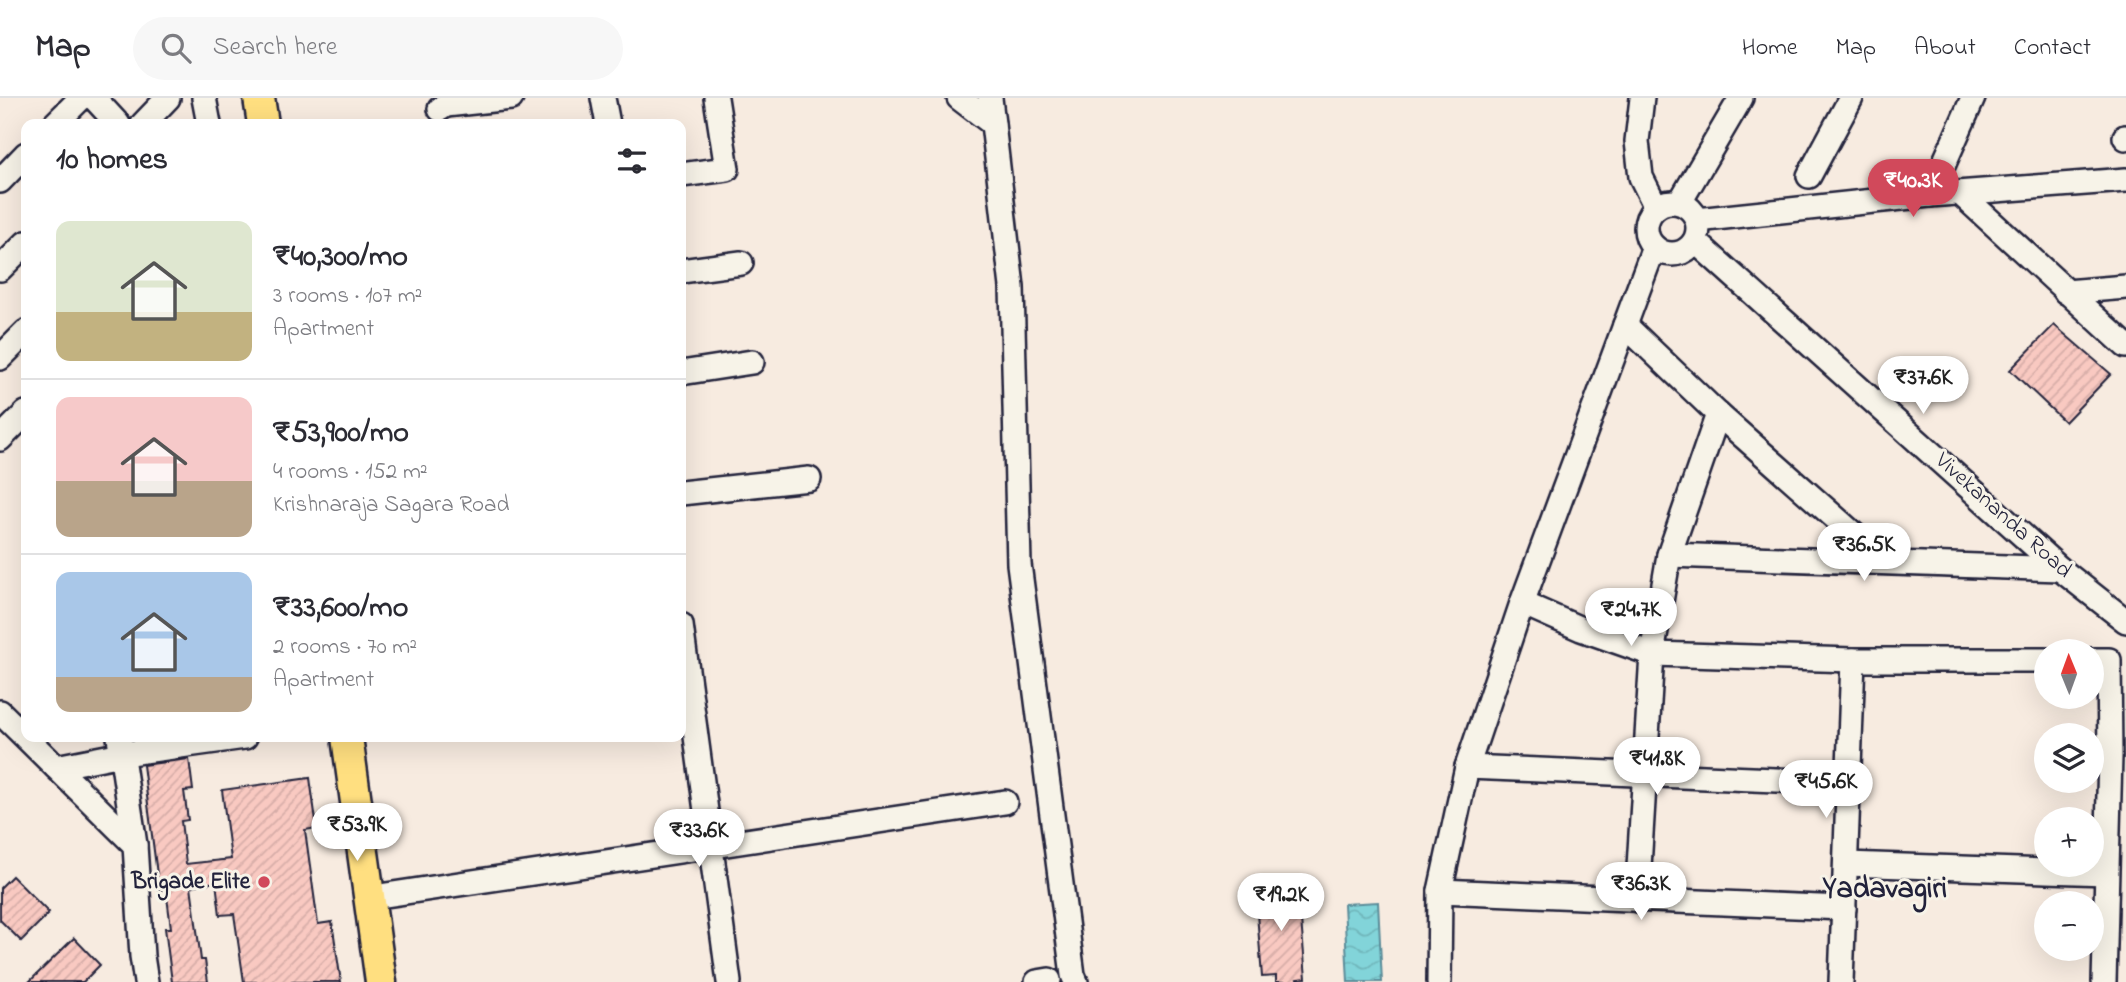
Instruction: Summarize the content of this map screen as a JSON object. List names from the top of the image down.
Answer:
{
  "streets": {
    "street": ["Vivekananda Road"]
  },
  "districts": ["Yadavagiri"],
  "places": ["Brigade Elite"],
  "north": "top",
  "page": {
    "header": "Map",
    "search": "Search here",
    "nav": [
      "Home",
      "Map",
      "About",
      "Contact"
    ],
    "heading": "10 homes",
    "price": [
      "₹40.3K",
      "₹37.6K",
      "₹36.5K",
      "₹24.7K",
      "₹41.8K",
      "₹45.6K",
      "₹53.9K",
      "₹33.6K",
      "₹36.3K",
      "₹19.2K"
    ],
    "list": [
      {
        "name": "₹40,300/mo",
        "note": "3 rooms · 107 m² · Apartment"
      },
      {
        "name": "₹53,900/mo",
        "note": "4 rooms · 152 m² · Krishnaraja Sagara Road"
      },
      {
        "name": "₹33,600/mo",
        "note": "2 rooms · 70 m² · Apartment"
      }
    ],
    "map_buttons": ["+", "−"]
  }
}
